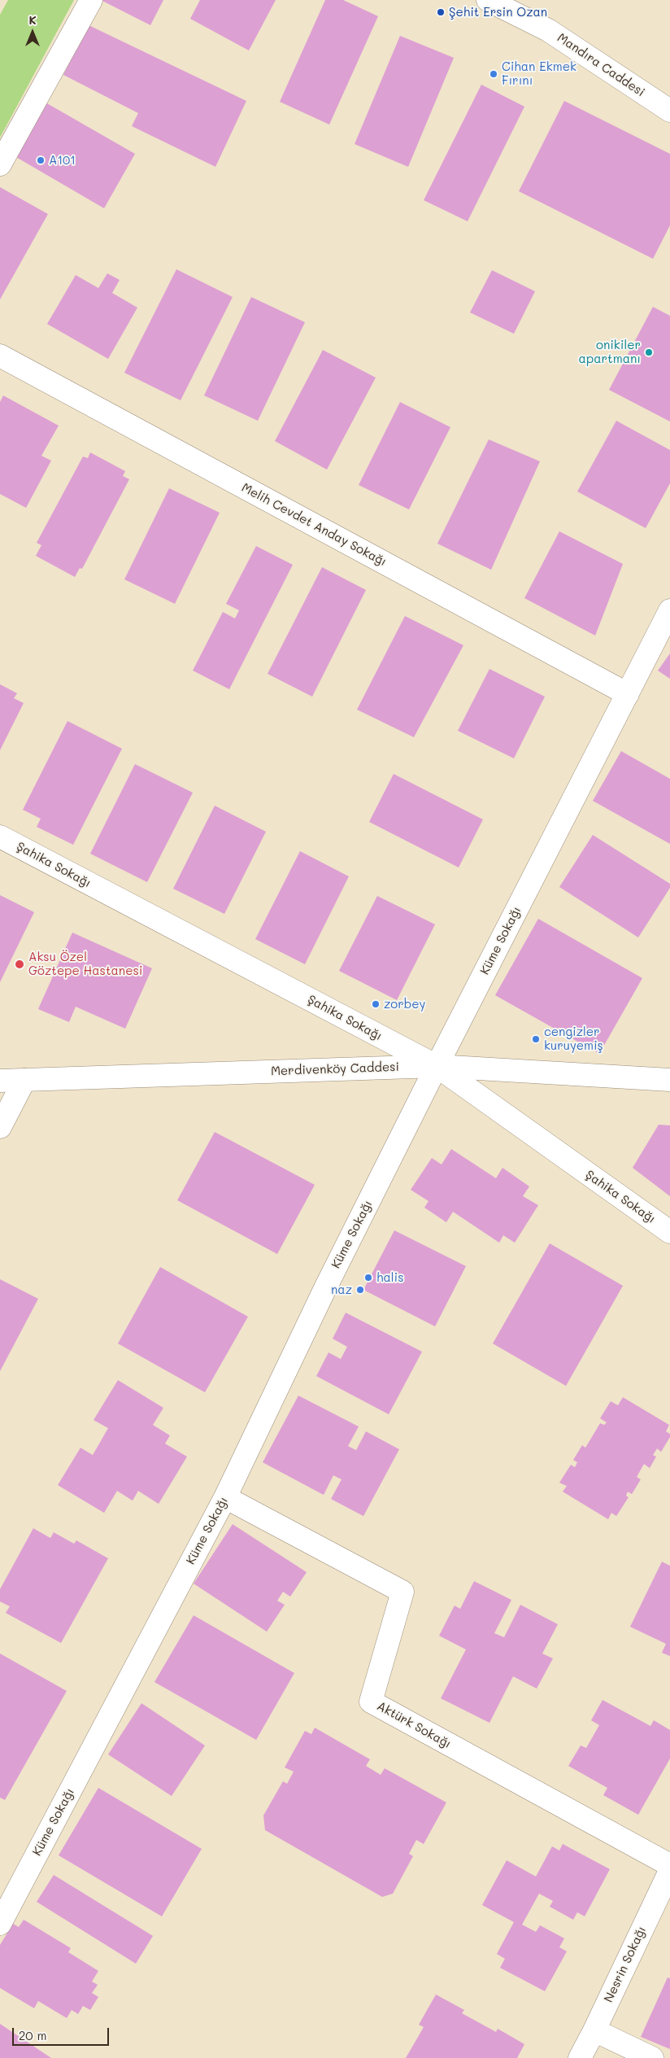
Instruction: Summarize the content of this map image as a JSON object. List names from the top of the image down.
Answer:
{
  "streets": {
    "street": [
      "Mandıra Caddesi",
      "Melih Cevdet Anday Sokağı",
      "Şahika Sokağı",
      "Küme Sokağı",
      "Merdivenköy Caddesi",
      "Aktürk Sokağı",
      "Nesrin Sokağı"
    ]
  },
  "crossings": [
    ["Melih Cevdet Anday Sokağı", "Küme Sokağı"],
    ["Şahika Sokağı", "Küme Sokağı"],
    ["Şahika Sokağı", "Merdivenköy Caddesi"],
    ["Küme Sokağı", "Merdivenköy Caddesi"],
    ["Küme Sokağı", "Aktürk Sokağı"]
  ],
  "places": [
    "Şehit Ersin Ozan",
    "Cihan Ekmek Fırını",
    "A101",
    "onikiler apartmanı",
    "Aksu Özel Göztepe Hastanesi",
    "zorbey",
    "cengizler kuruyemiş",
    "halis",
    "naz"
  ],
  "scale_bar": "20 m",
  "north": "top"
}
